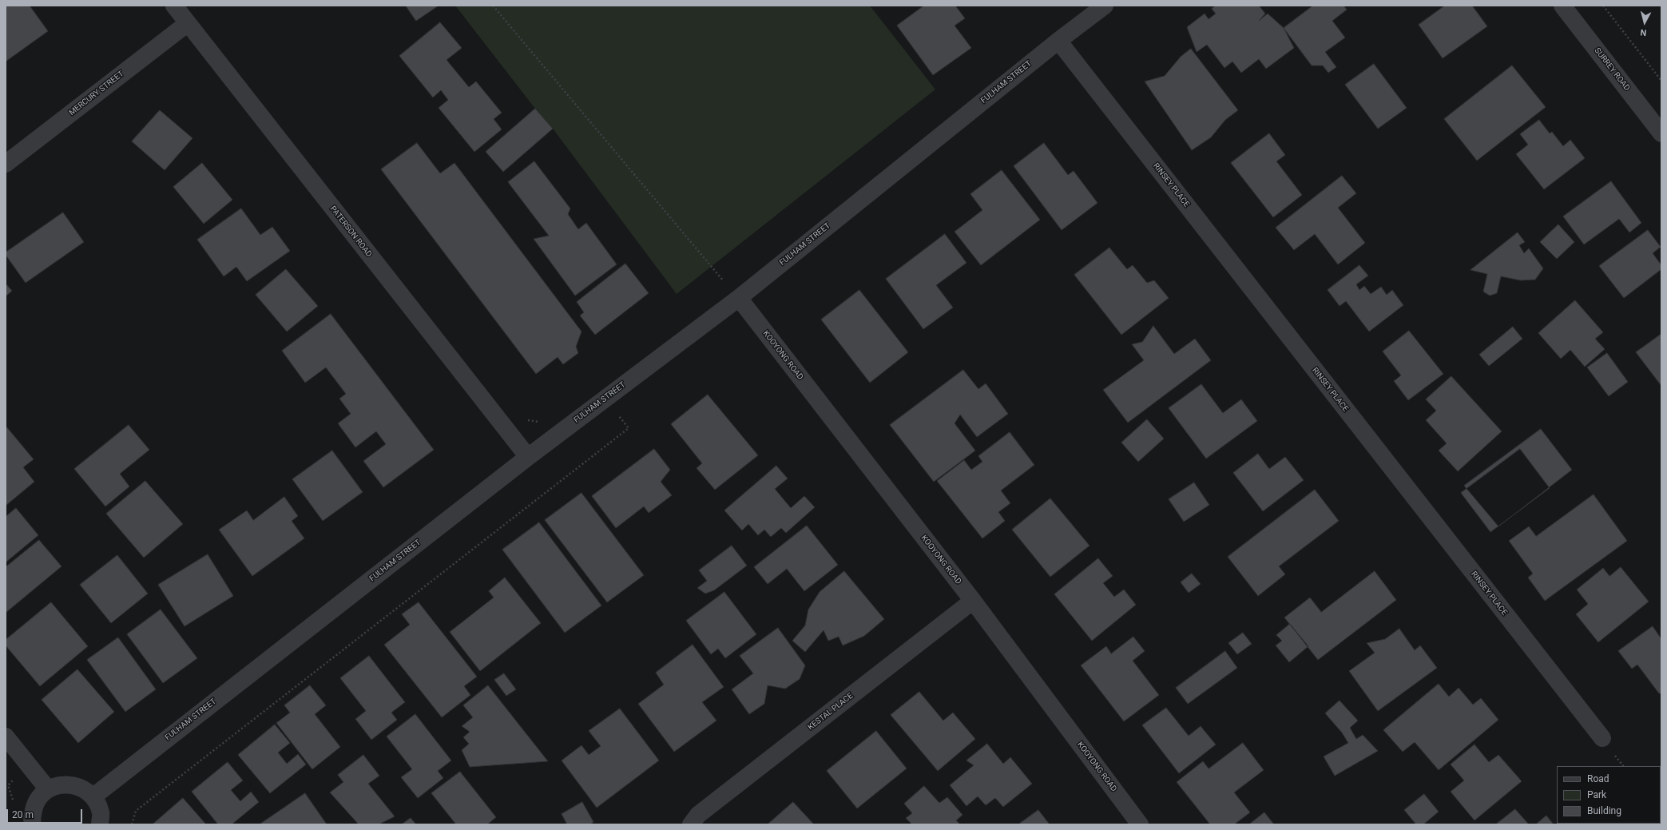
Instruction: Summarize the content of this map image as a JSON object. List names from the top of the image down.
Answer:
{
  "streets": {
    "street": [
      "SURREY ROAD",
      "FULHAM STREET",
      "MERCURY STREET",
      "RINSEY PLACE",
      "PATERSON ROAD",
      "KOOYONG ROAD",
      "KESTAL PLACE"
    ]
  },
  "crossings": [
    ["FULHAM STREET", "RINSEY PLACE"],
    ["FULHAM STREET", "PATERSON ROAD"],
    ["FULHAM STREET", "KOOYONG ROAD"],
    ["MERCURY STREET", "PATERSON ROAD"],
    ["KOOYONG ROAD", "KESTAL PLACE"]
  ],
  "legend": ["Road", "Park", "Building"],
  "scale_bar": "20 m",
  "north": "bottom"
}
